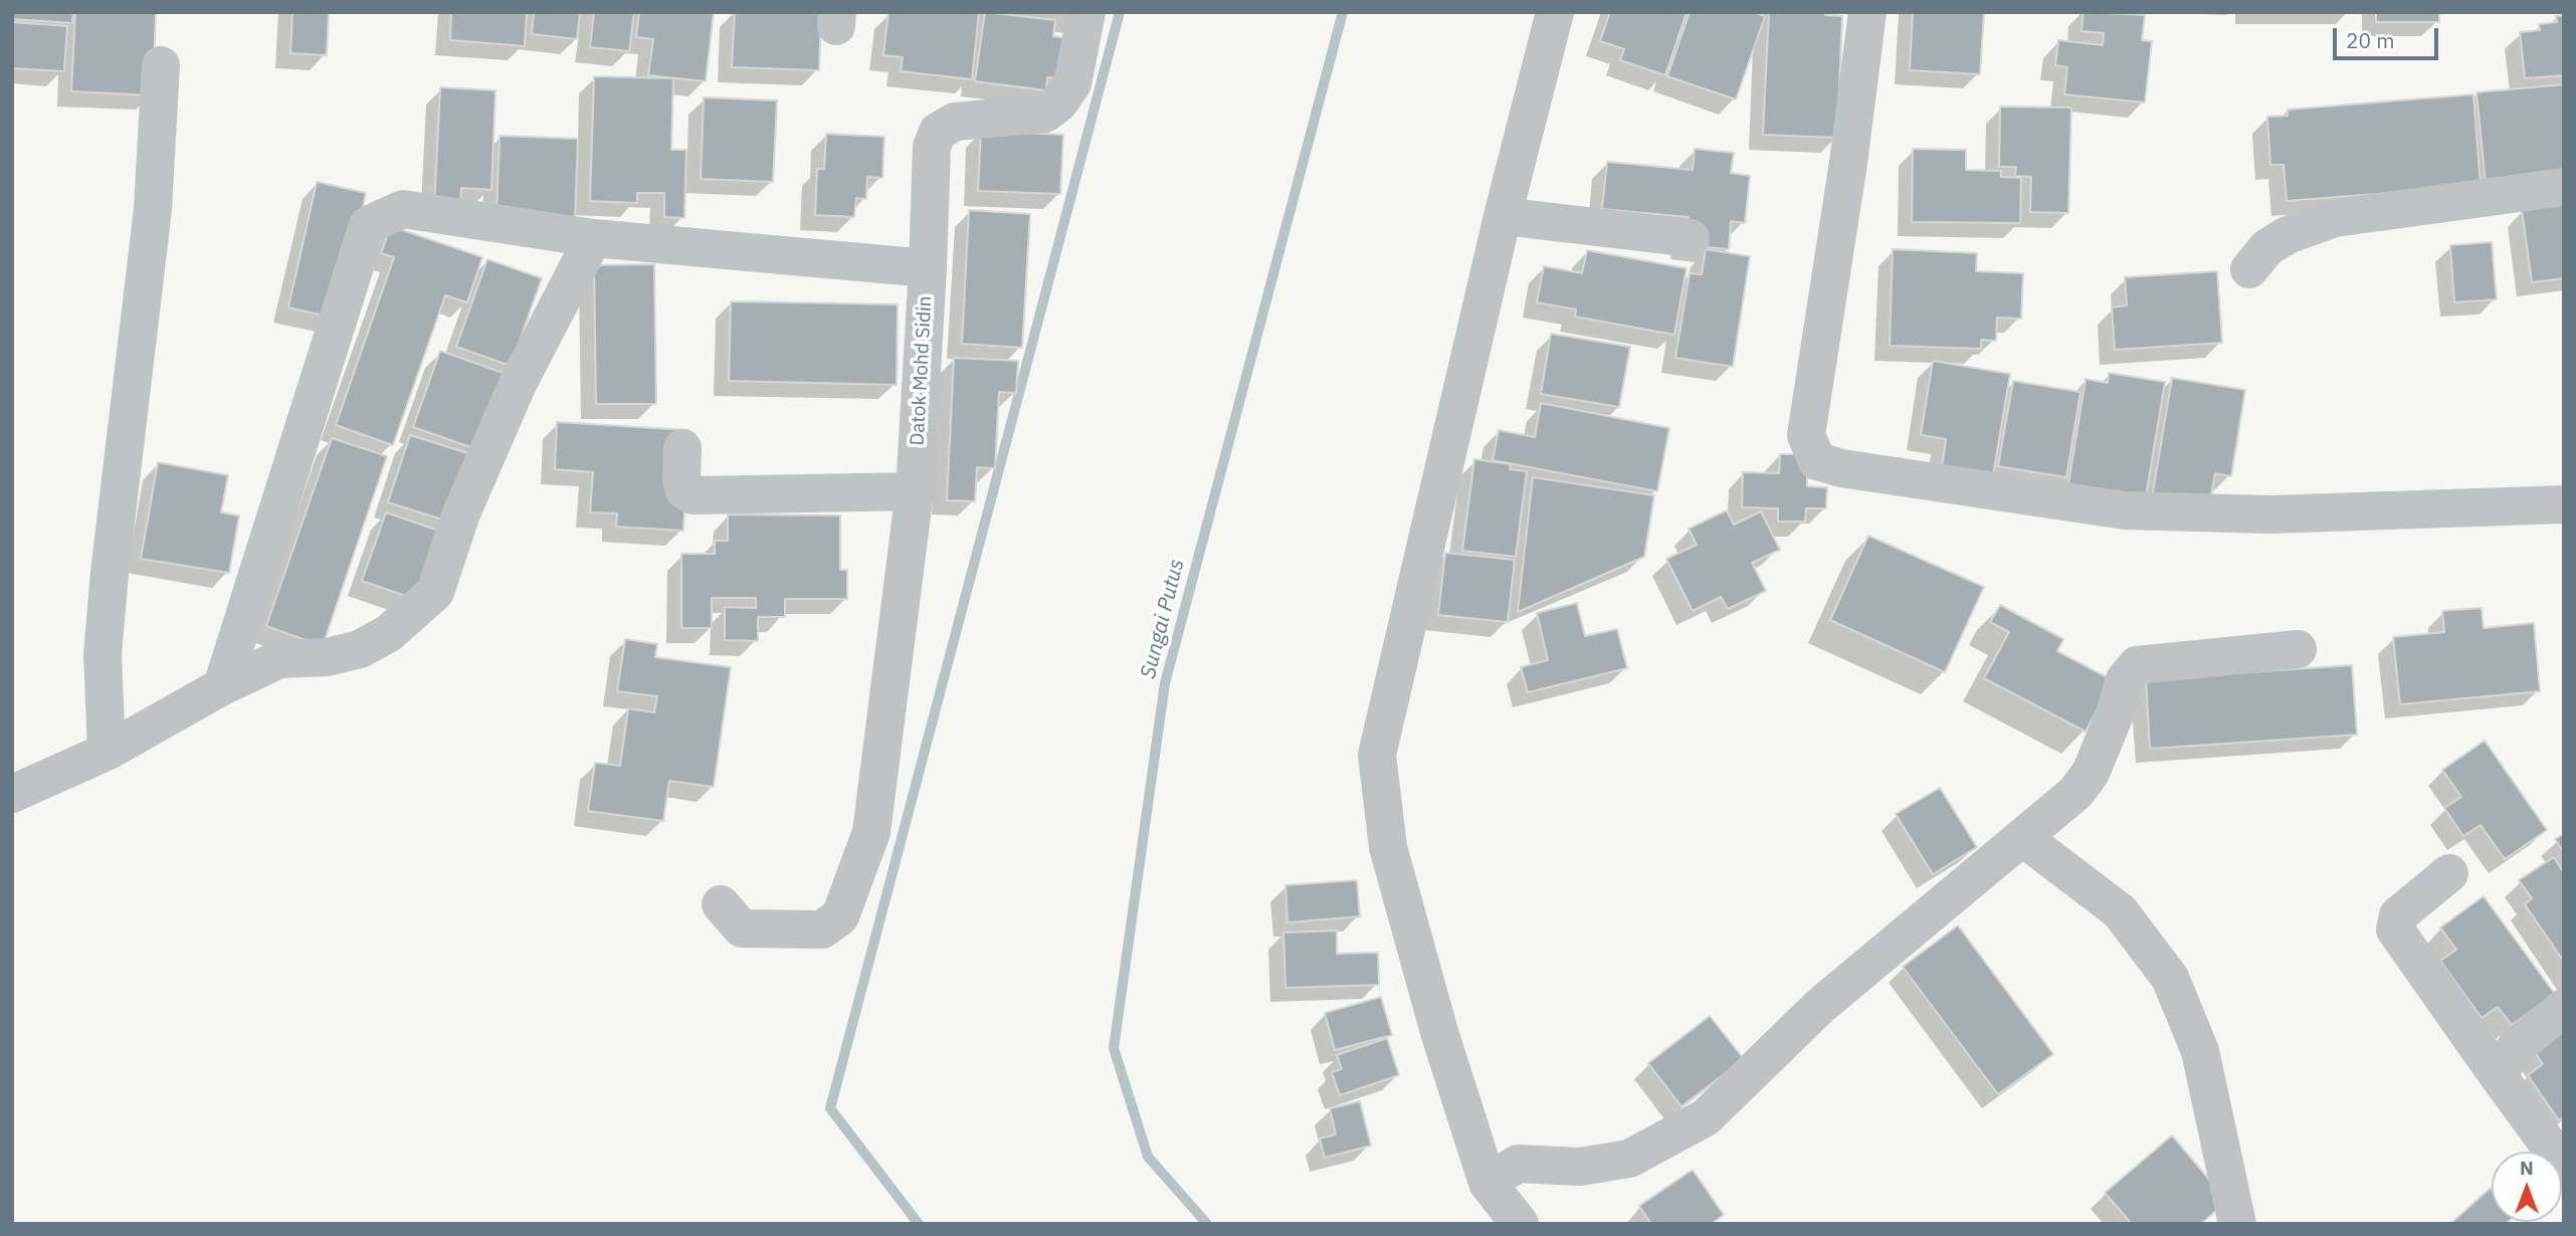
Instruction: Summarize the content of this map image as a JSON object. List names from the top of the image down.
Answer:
{
  "streets": {
    "street": ["Datok Mohd Sidin"]
  },
  "water": ["Sungai Putus"],
  "scale_bar": "20 m",
  "north": "top"
}
